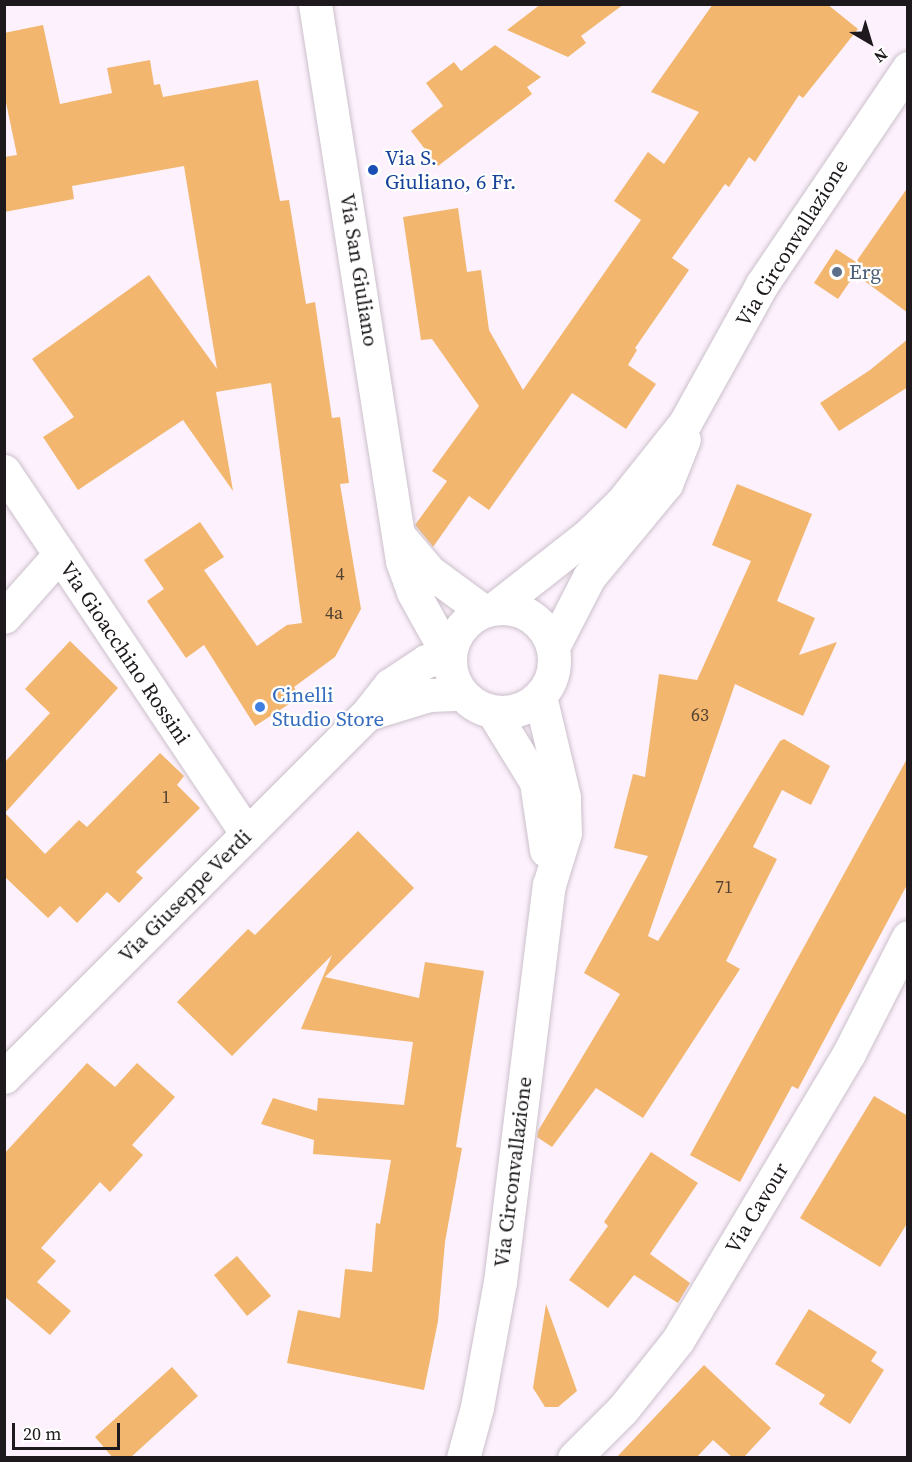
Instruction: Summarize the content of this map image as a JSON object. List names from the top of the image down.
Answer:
{
  "streets": {
    "main road": [
      "Via Circonvallazione",
      "Via San Giuliano",
      "Via Gioacchino Rossini",
      "Via Giuseppe Verdi",
      "Via Cavour"
    ]
  },
  "crossings": [
    ["Via Circonvallazione", "Via San Giuliano"],
    ["Via Circonvallazione", "Via Giuseppe Verdi"],
    ["Via San Giuliano", "Via Giuseppe Verdi"],
    ["Via Gioacchino Rossini", "Via Giuseppe Verdi"]
  ],
  "places": ["Via S. Giuliano, 6 Fr.", "Erg", "Cinelli Studio Store"],
  "house_numbers": [
    "4",
    "4a",
    "63",
    "1",
    "71"
  ],
  "scale_bar": "20 m",
  "north": "bottom right"
}
